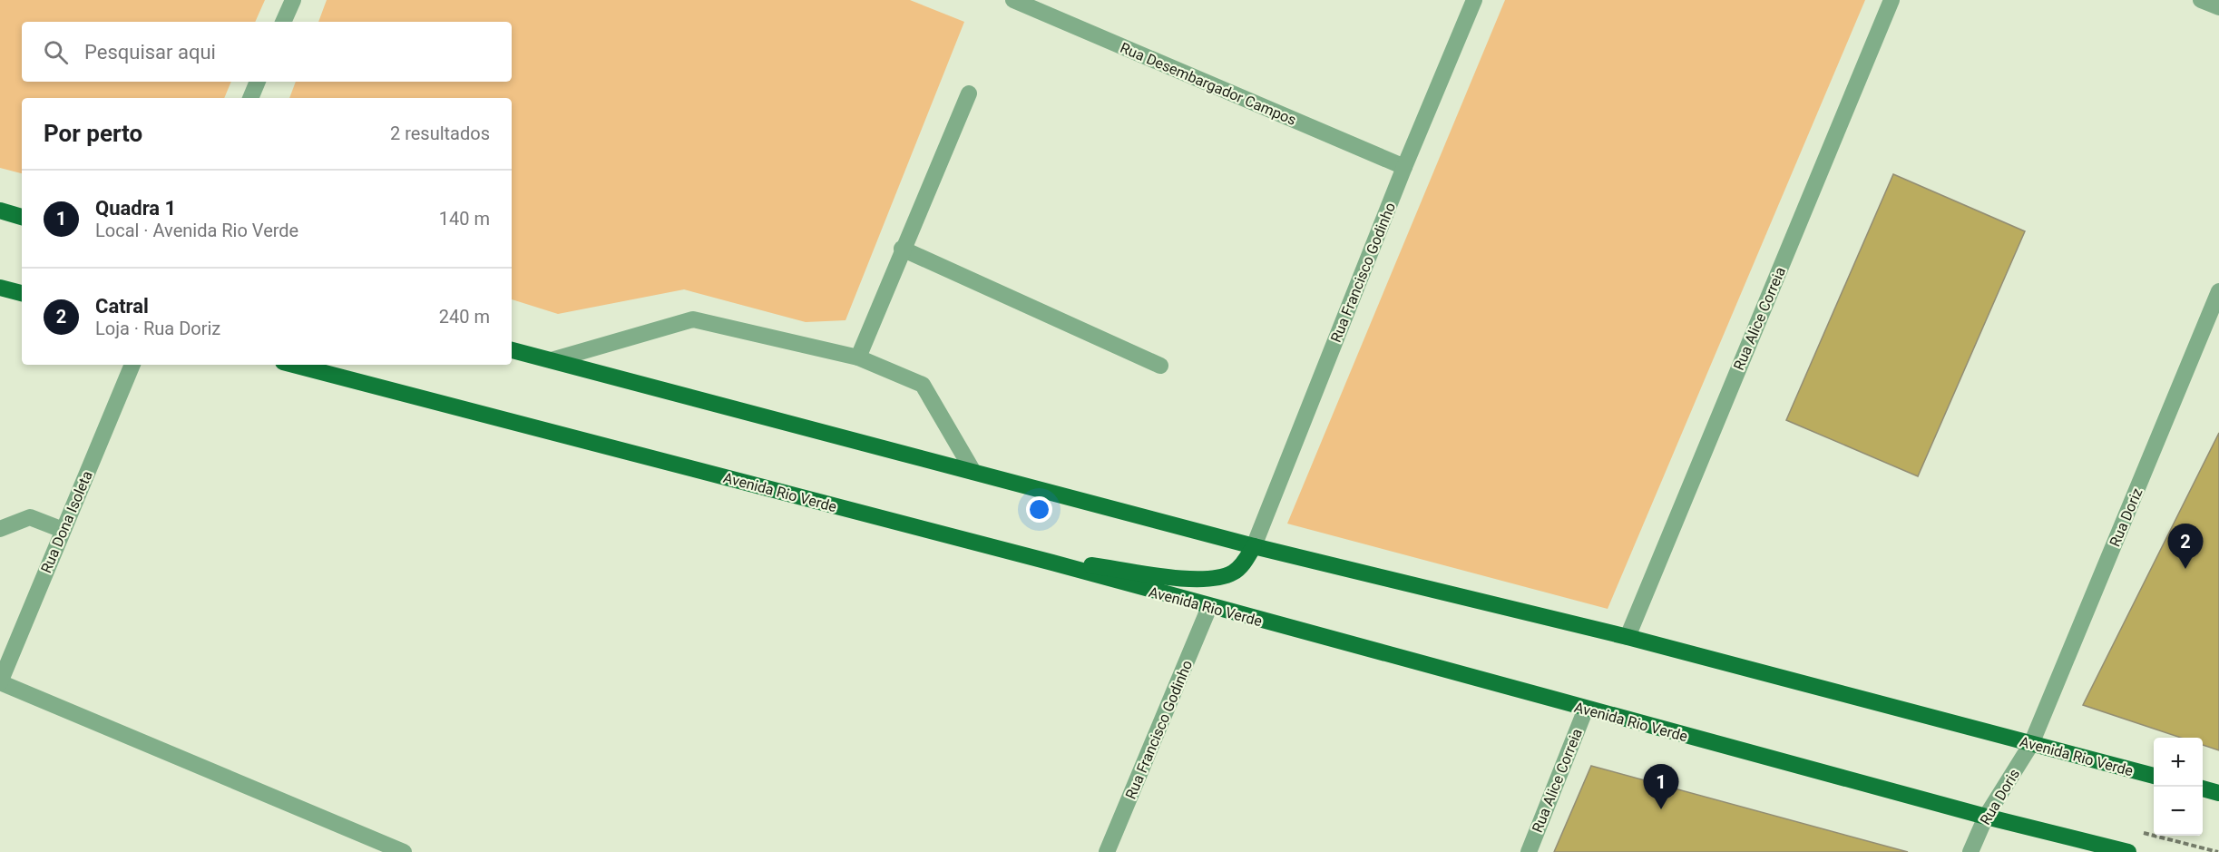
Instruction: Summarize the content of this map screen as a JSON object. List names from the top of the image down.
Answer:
{
  "streets": {
    "main road": ["Avenida Rio Verde"],
    "street": [
      "Rua Desembargador Campos",
      "Rua Francisco Godinho",
      "Rua Alice Correia",
      "Rua Doriz",
      "Rua Dona Isoleta",
      "Rua Doris"
    ]
  },
  "crossings": [
    ["Rua Desembargador Campos", "Rua Francisco Godinho"],
    ["Rua Francisco Godinho", "Avenida Rio Verde"],
    ["Rua Alice Correia", "Avenida Rio Verde"],
    ["Avenida Rio Verde", "Rua Doriz"],
    ["Avenida Rio Verde", "Rua Doris"],
    ["Rua Doriz", "Rua Doris"]
  ],
  "page": {
    "search": "Pesquisar aqui",
    "heading": ["Por perto", "2 resultados"],
    "list": [
      {
        "mark": "1",
        "name": "Quadra 1",
        "note": "Local · Avenida Rio Verde",
        "value": "140 m"
      },
      {
        "mark": "2",
        "name": "Catral",
        "note": "Loja · Rua Doriz",
        "value": "240 m"
      }
    ],
    "pins": ["2", "1"],
    "map_buttons": ["+", "−"]
  }
}
